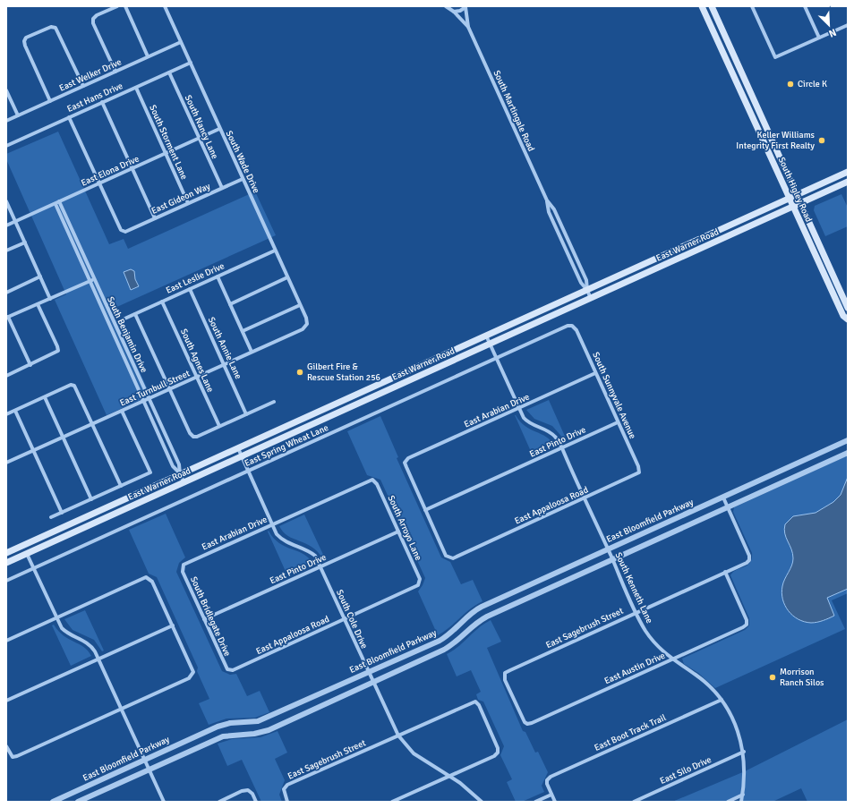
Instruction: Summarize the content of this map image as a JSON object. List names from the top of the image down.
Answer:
{
  "streets": {
    "main road": ["South Higley Road", "East Warner Road"],
    "street": [
      "East Welker Drive",
      "East Hans Drive",
      "South Martingale Road",
      "South Nancy Lane",
      "South Storment Lane",
      "South Wade Drive",
      "East Elona Drive",
      "East Gideon Way",
      "East Leslie Drive",
      "South Benjamin Drive",
      "South Annie Lane",
      "South Agnes Lane",
      "East Turnbull Street",
      "South Sunnyvale Avenue",
      "East Arabian Drive",
      "East Pinto Drive",
      "East Spring Wheat Lane",
      "East Appaloosa Road",
      "East Bloomfield Parkway",
      "South Arroyo Lane",
      "South Kenneth Lane",
      "South Bridlegate Drive",
      "South Cole Drive",
      "East Sagebrush Street",
      "East Austin Drive",
      "East Boot Track Trail",
      "East Silo Drive"
    ]
  },
  "crossings": [
    ["East Welker Drive", "South Wade Drive"],
    ["East Hans Drive", "South Nancy Lane"],
    ["East Hans Drive", "South Storment Lane"],
    ["East Hans Drive", "South Wade Drive"],
    ["South Martingale Road", "East Warner Road"],
    ["South Nancy Lane", "East Elona Drive"],
    ["South Nancy Lane", "East Gideon Way"],
    ["South Storment Lane", "East Elona Drive"],
    ["South Storment Lane", "East Gideon Way"],
    ["South Wade Drive", "East Elona Drive"],
    ["South Wade Drive", "East Gideon Way"],
    ["South Wade Drive", "East Leslie Drive"],
    ["South Wade Drive", "East Turnbull Street"],
    ["East Elona Drive", "East Gideon Way"],
    ["East Elona Drive", "South Benjamin Drive"],
    ["South Higley Road", "East Warner Road"],
    ["East Warner Road", "South Benjamin Drive"],
    ["East Warner Road", "South Kenneth Lane"],
    ["East Warner Road", "South Cole Drive"],
    ["East Leslie Drive", "South Annie Lane"],
    ["East Leslie Drive", "South Agnes Lane"],
    ["South Benjamin Drive", "East Turnbull Street"],
    ["South Annie Lane", "East Turnbull Street"],
    ["South Agnes Lane", "East Turnbull Street"],
    ["South Sunnyvale Avenue", "East Arabian Drive"],
    ["South Sunnyvale Avenue", "East Pinto Drive"],
    ["South Sunnyvale Avenue", "East Spring Wheat Lane"],
    ["South Sunnyvale Avenue", "East Appaloosa Road"],
    ["East Arabian Drive", "East Pinto Drive"],
    ["East Arabian Drive", "East Appaloosa Road"],
    ["East Arabian Drive", "South Arroyo Lane"],
    ["East Arabian Drive", "South Kenneth Lane"],
    ["East Arabian Drive", "South Bridlegate Drive"],
    ["East Arabian Drive", "South Cole Drive"],
    ["East Pinto Drive", "East Appaloosa Road"],
    ["East Pinto Drive", "South Arroyo Lane"],
    ["East Pinto Drive", "South Kenneth Lane"],
    ["East Pinto Drive", "South Bridlegate Drive"],
    ["East Pinto Drive", "South Cole Drive"],
    ["East Spring Wheat Lane", "South Kenneth Lane"],
    ["East Spring Wheat Lane", "South Cole Drive"],
    ["East Appaloosa Road", "South Arroyo Lane"],
    ["East Appaloosa Road", "South Kenneth Lane"],
    ["East Appaloosa Road", "South Bridlegate Drive"],
    ["East Appaloosa Road", "South Cole Drive"],
    ["East Bloomfield Parkway", "South Kenneth Lane"],
    ["East Bloomfield Parkway", "South Cole Drive"],
    ["East Bloomfield Parkway", "East Sagebrush Street"],
    ["South Kenneth Lane", "East Sagebrush Street"],
    ["South Kenneth Lane", "East Austin Drive"],
    ["South Kenneth Lane", "East Boot Track Trail"],
    ["South Kenneth Lane", "East Silo Drive"],
    ["South Cole Drive", "East Sagebrush Street"],
    ["East Sagebrush Street", "East Austin Drive"]
  ],
  "places": [
    "Circle K",
    "Keller Williams Integrity First Realty",
    "Gilbert Fire & Rescue Station 256",
    "Morrison Ranch Silos"
  ],
  "north": "bottom right"
}
